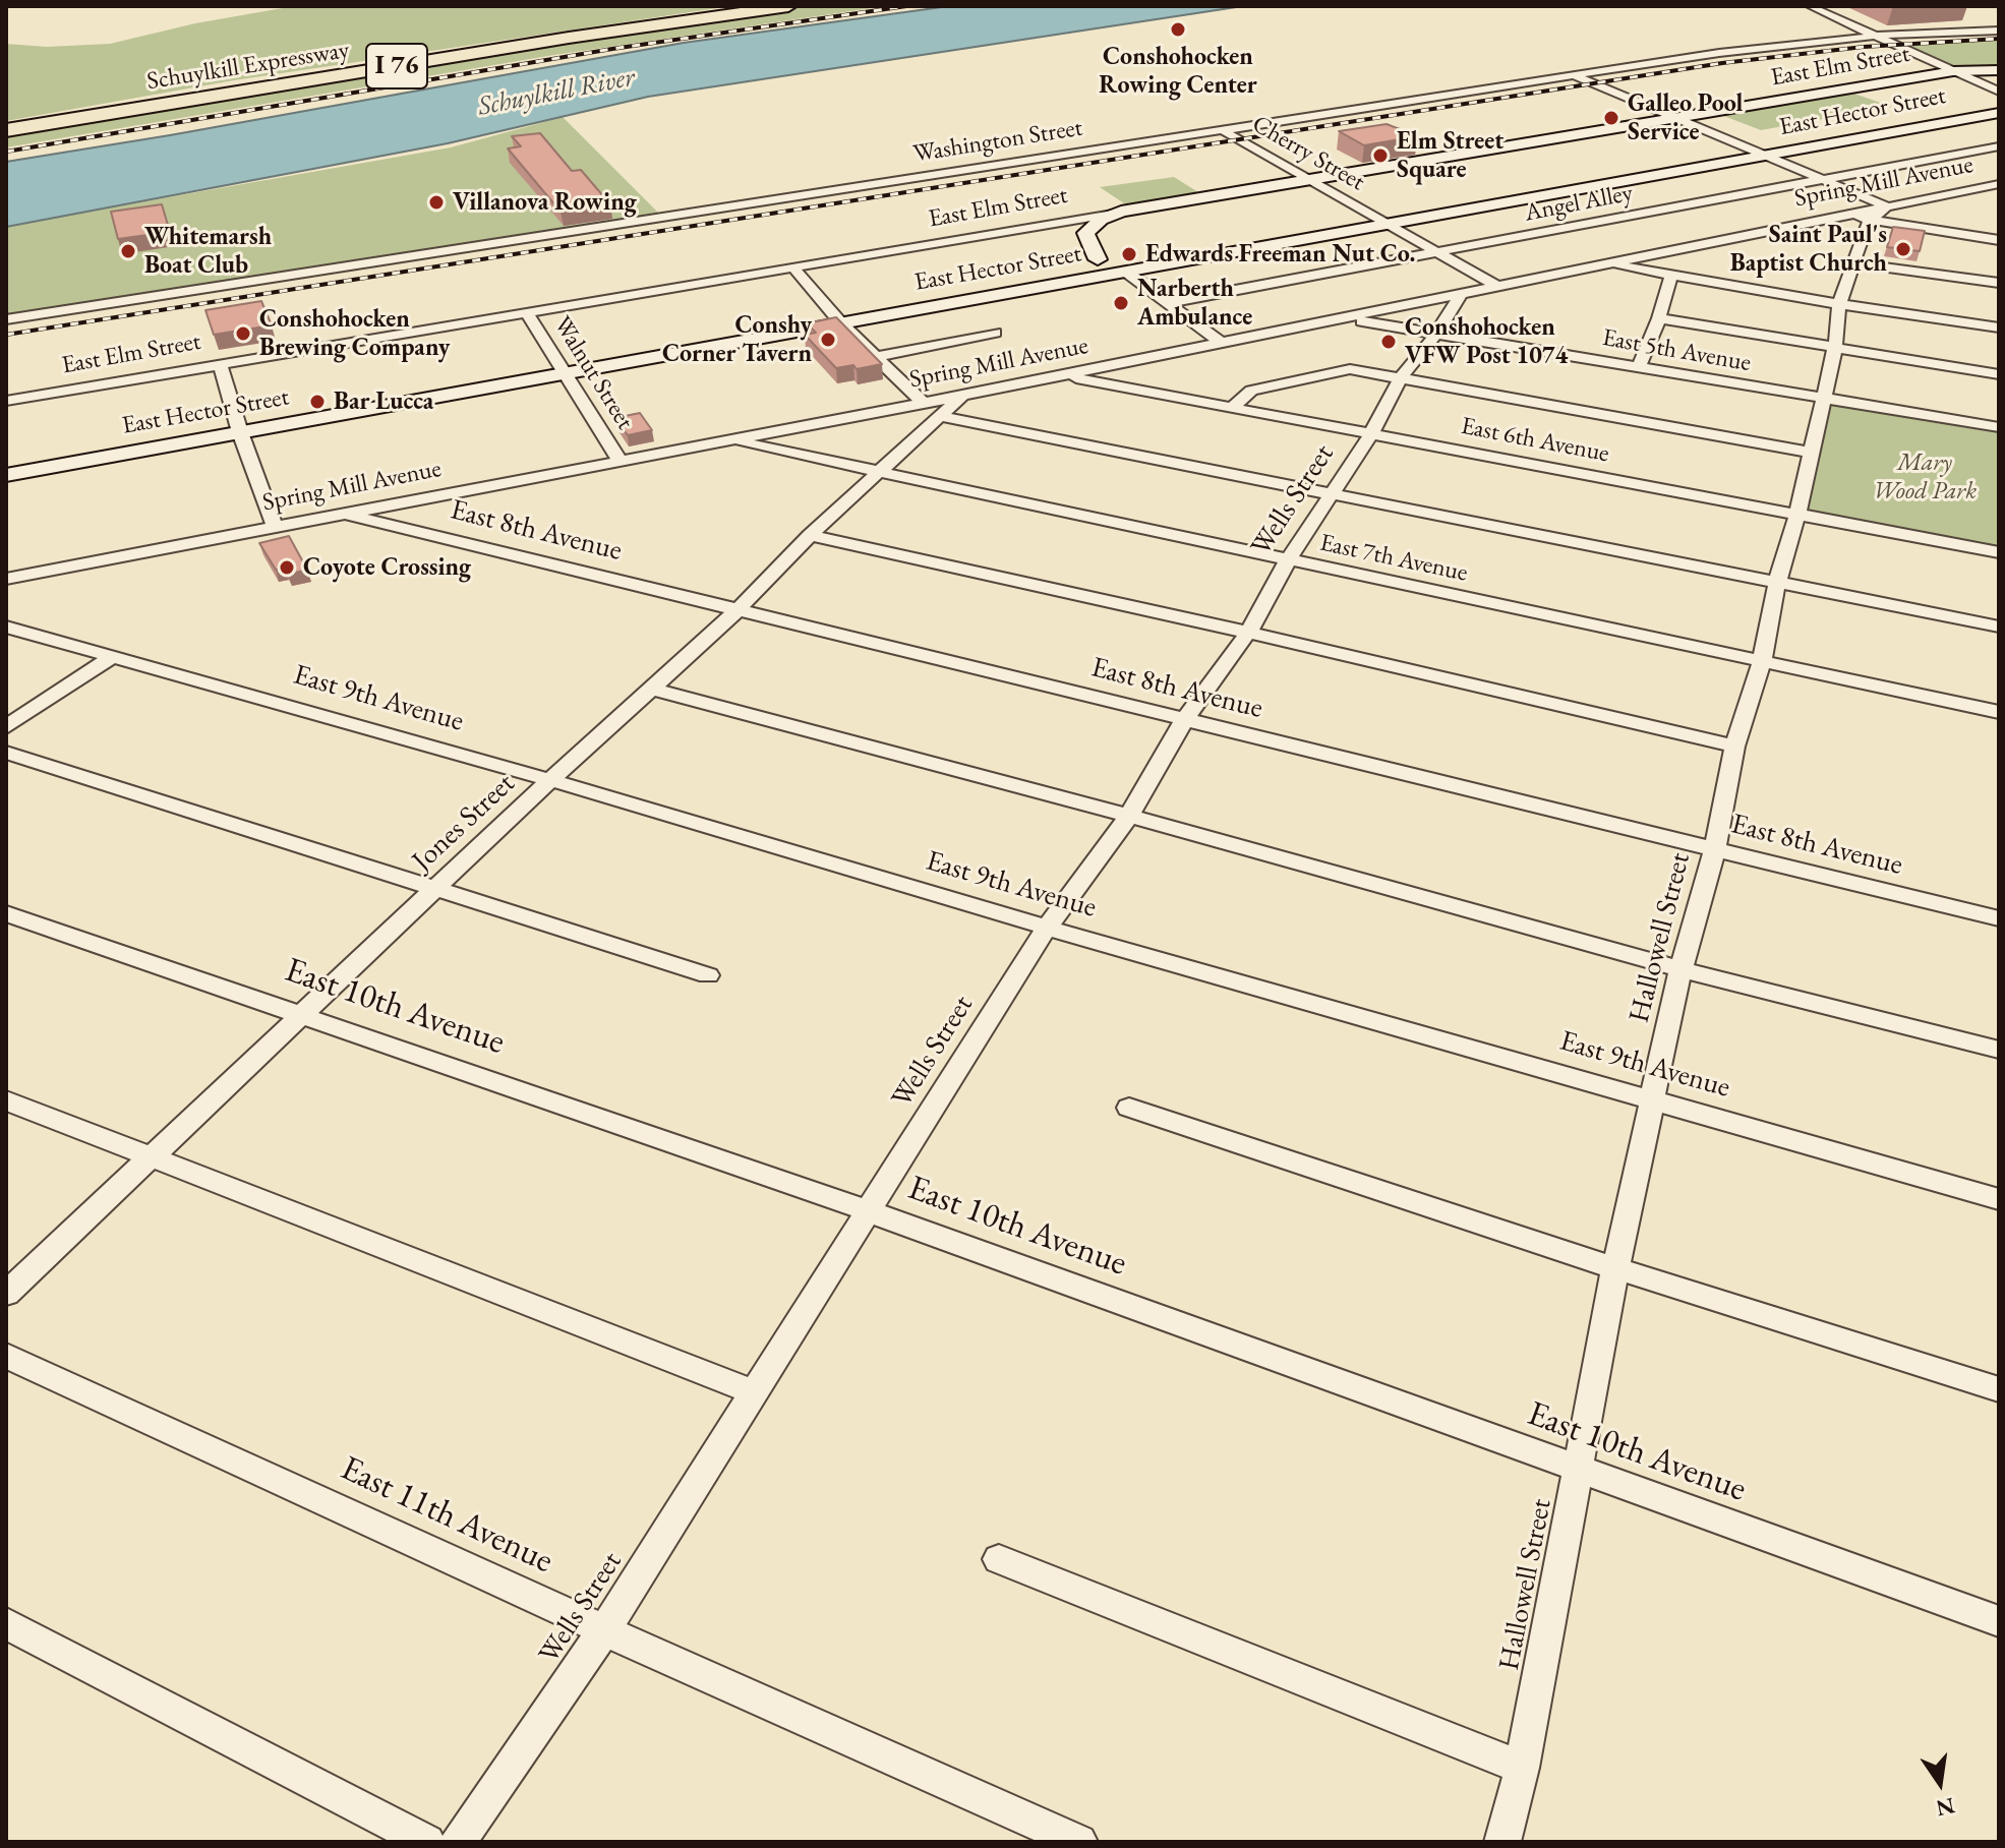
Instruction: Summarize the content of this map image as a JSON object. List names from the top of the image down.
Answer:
{
  "streets": {
    "highway": ["Schuylkill Expressway", "I 76"],
    "main road": ["East Elm Street", "East Hector Street"],
    "street": [
      "Washington Street",
      "Cherry Street",
      "Spring Mill Avenue",
      "Angel Alley",
      "East 5th Avenue",
      "Walnut Street",
      "East 6th Avenue",
      "Wells Street",
      "East 8th Avenue",
      "East 7th Avenue",
      "East 9th Avenue",
      "Jones Street",
      "Hallowell Street",
      "East 10th Avenue",
      "East 11th Avenue"
    ]
  },
  "crossings": [
    ["East Elm Street", "Cherry Street"],
    ["East Elm Street", "Walnut Street"],
    ["East Hector Street", "Cherry Street"],
    ["East Hector Street", "Walnut Street"],
    ["Washington Street", "Cherry Street"],
    ["Cherry Street", "Spring Mill Avenue"],
    ["Cherry Street", "Angel Alley"],
    ["Spring Mill Avenue", "East 5th Avenue"],
    ["Spring Mill Avenue", "Walnut Street"],
    ["Spring Mill Avenue", "East 6th Avenue"],
    ["Spring Mill Avenue", "Wells Street"],
    ["Spring Mill Avenue", "East 8th Avenue"],
    ["Spring Mill Avenue", "East 7th Avenue"],
    ["Spring Mill Avenue", "Jones Street"],
    ["Spring Mill Avenue", "Hallowell Street"],
    ["East 5th Avenue", "Wells Street"],
    ["East 5th Avenue", "Hallowell Street"],
    ["East 6th Avenue", "Wells Street"],
    ["East 6th Avenue", "Hallowell Street"],
    ["Wells Street", "East 8th Avenue"],
    ["Wells Street", "East 7th Avenue"],
    ["Wells Street", "East 9th Avenue"],
    ["Wells Street", "East 10th Avenue"],
    ["Wells Street", "East 11th Avenue"],
    ["East 8th Avenue", "Jones Street"],
    ["East 8th Avenue", "Hallowell Street"],
    ["East 7th Avenue", "Jones Street"],
    ["East 7th Avenue", "Hallowell Street"],
    ["East 9th Avenue", "Jones Street"],
    ["East 9th Avenue", "Hallowell Street"],
    ["Jones Street", "East 10th Avenue"],
    ["Hallowell Street", "East 10th Avenue"]
  ],
  "water": ["Schuylkill River"],
  "parks": ["Mary Wood Park"],
  "places": [
    "Conshohocken Rowing Center",
    "Galleo Pool Service",
    "Elm Street Square",
    "Villanova Rowing",
    "Saint Paul's Baptist Church",
    "Whitemarsh Boat Club",
    "Edwards Freeman Nut Co.",
    "Narberth Ambulance",
    "Conshohocken Brewing Company",
    "Conshy Corner Tavern",
    "Conshohocken VFW Post 1074",
    "Bar Lucca",
    "Coyote Crossing"
  ],
  "north": "bottom"
}
